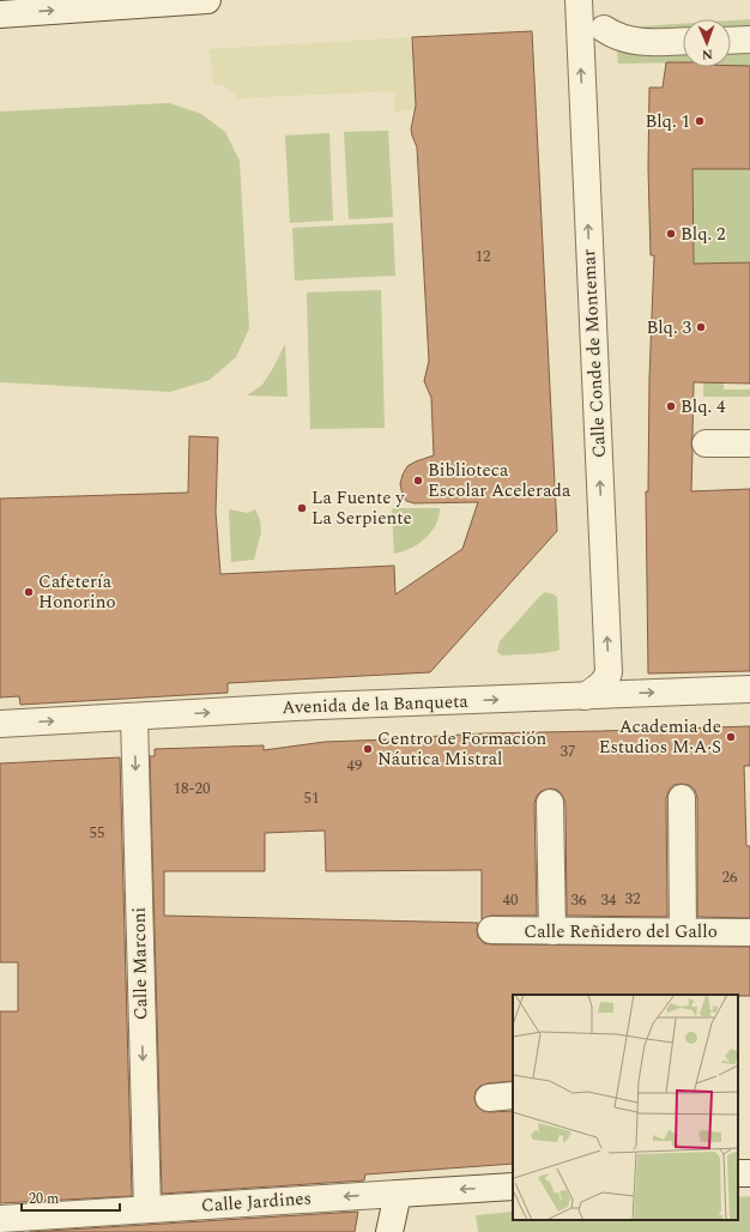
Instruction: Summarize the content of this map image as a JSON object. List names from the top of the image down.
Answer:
{
  "streets": {
    "street": [
      "Calle Conde de Montemar",
      "Avenida de la Banqueta",
      "Calle Reñidero del Gallo",
      "Calle Marconi",
      "Calle Jardines"
    ]
  },
  "crossings": [
    ["Calle Conde de Montemar", "Avenida de la Banqueta"],
    ["Avenida de la Banqueta", "Calle Marconi"],
    ["Calle Marconi", "Calle Jardines"]
  ],
  "one_way": [
    "Calle Conde de Montemar",
    "Avenida de la Banqueta",
    "Calle Marconi",
    "Calle Jardines"
  ],
  "places": [
    "Blq. 1",
    "Blq. 2",
    "Blq. 3",
    "Blq. 4",
    "Biblioteca Escolar Acelerada",
    "La Fuente y La Serpiente",
    "Cafetería Honorino",
    "Academia de Estudios M·A·S",
    "Centro de Formación Náutica Mistral"
  ],
  "house_numbers": [
    "12",
    "37",
    "49",
    "18-20",
    "51",
    "55",
    "26",
    "32",
    "40",
    "36",
    "34"
  ],
  "scale_bar": "20 m",
  "north": "bottom"
}
